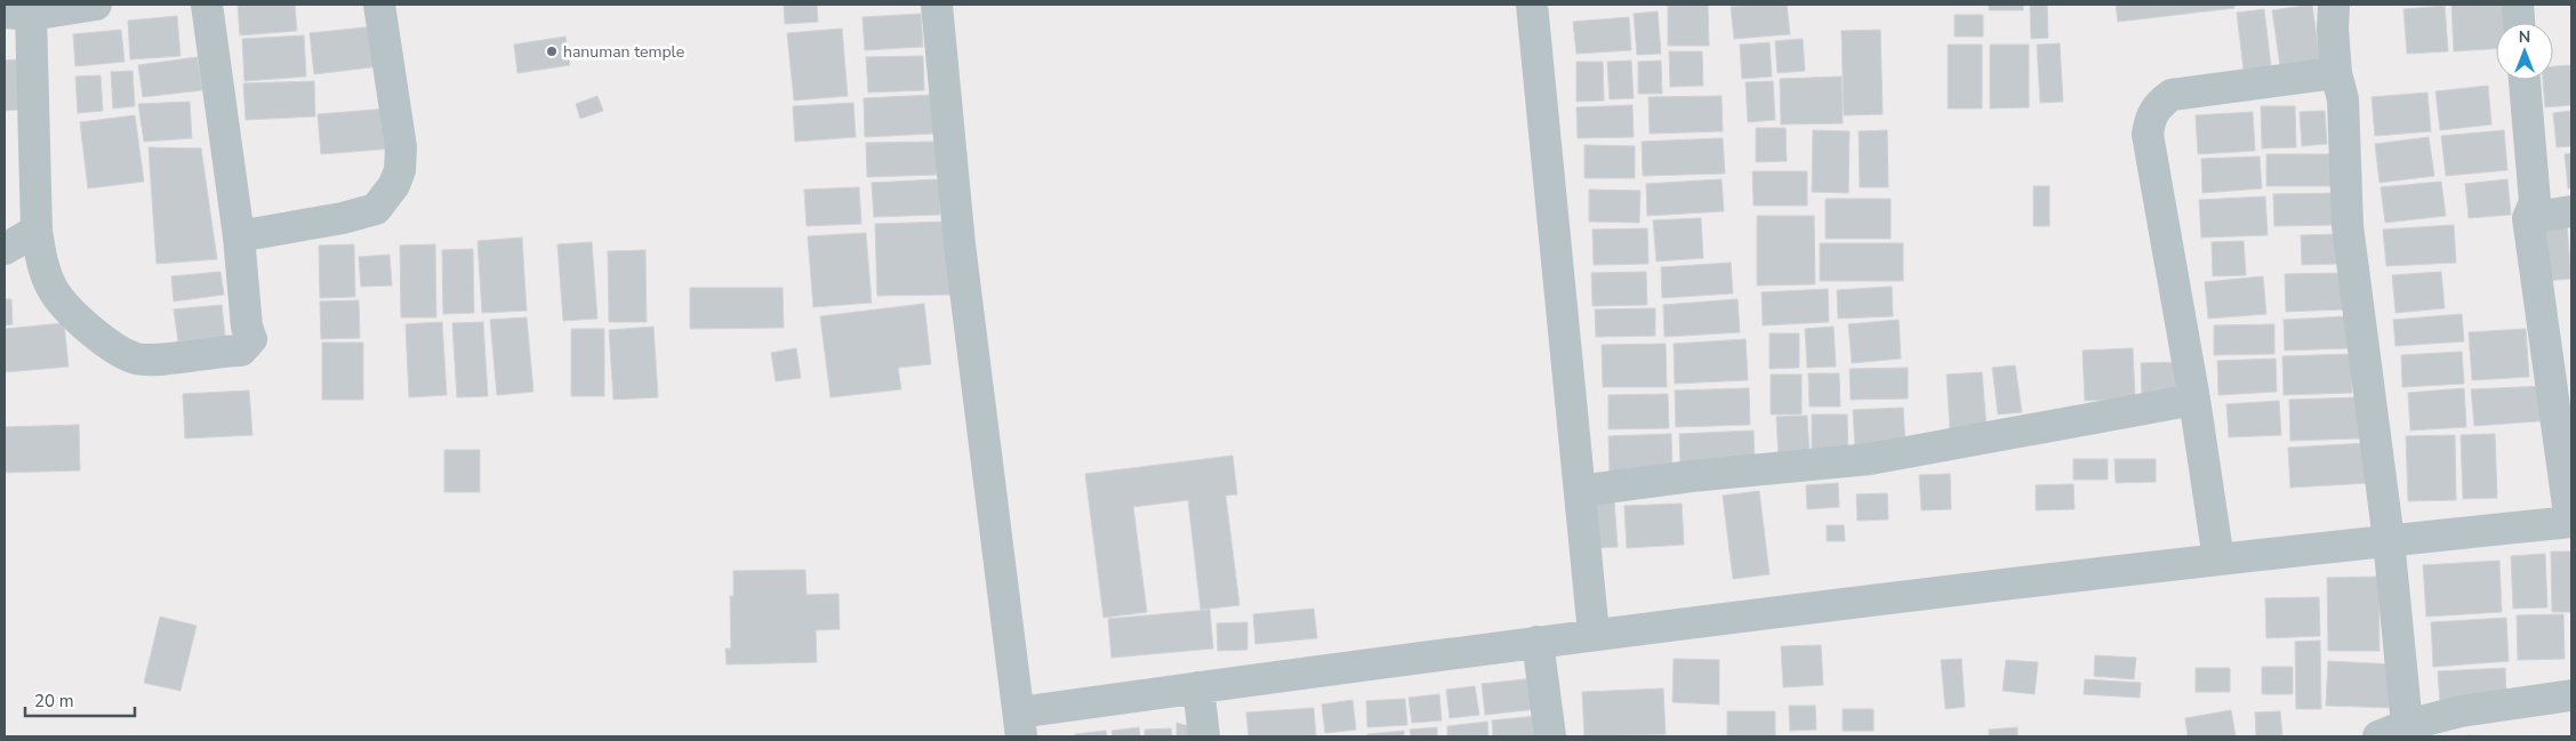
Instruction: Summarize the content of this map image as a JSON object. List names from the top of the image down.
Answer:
{
  "places": ["hanuman temple"],
  "scale_bar": "20 m",
  "north": "top"
}
